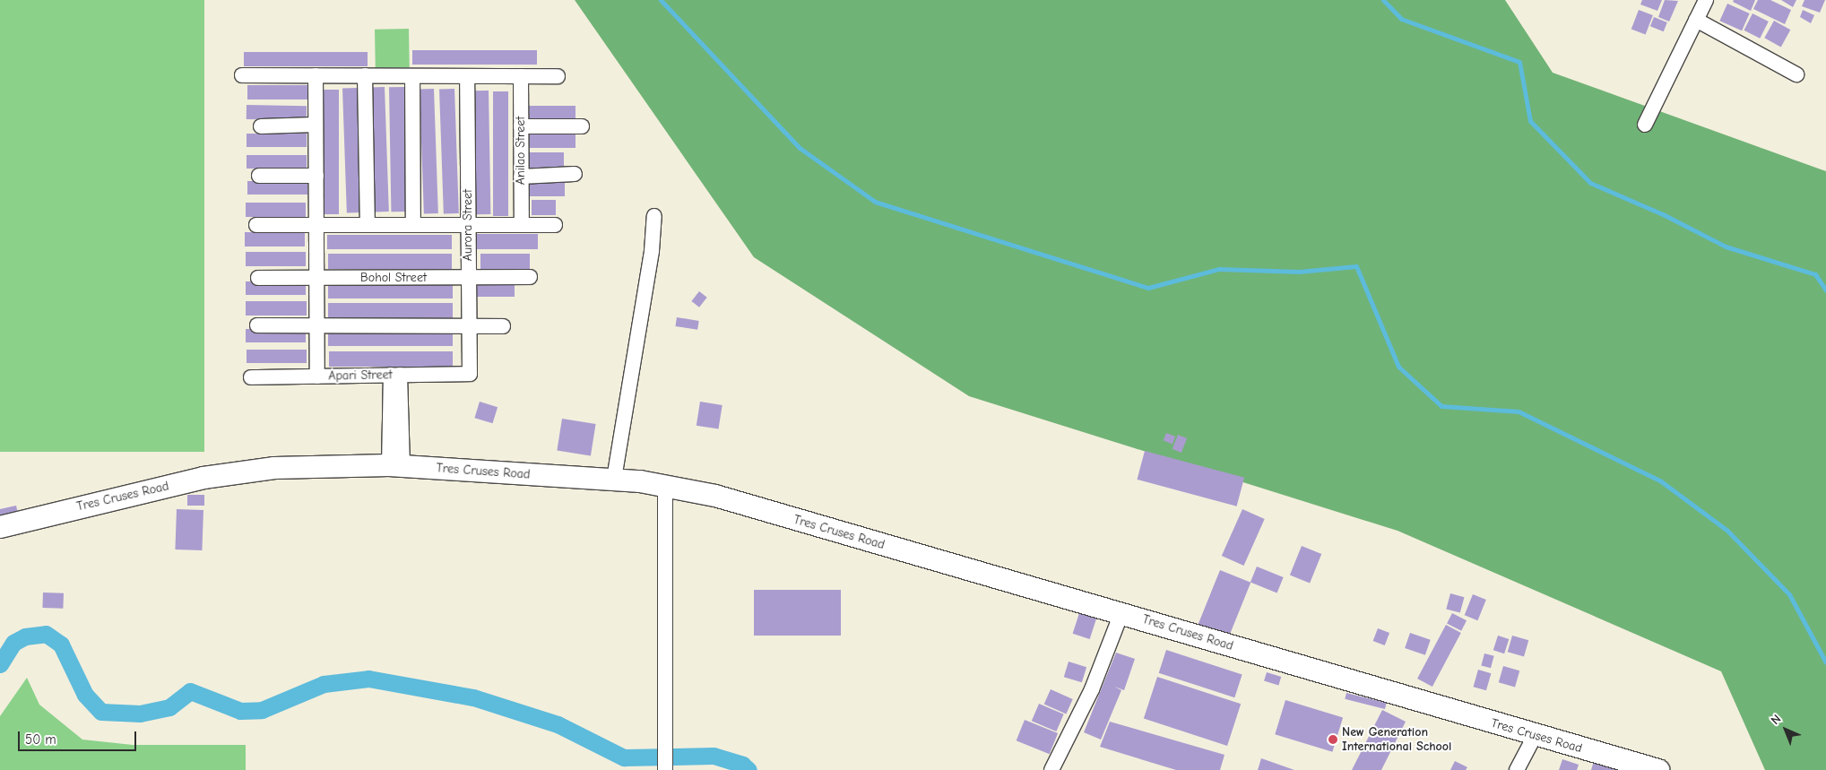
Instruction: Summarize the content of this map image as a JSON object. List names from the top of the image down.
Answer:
{
  "streets": {
    "main road": ["Tres Cruses Road"],
    "street": [
      "Anilao Street",
      "Aurora Street",
      "Bohol Street",
      "Apari Street"
    ]
  },
  "crossings": [
    ["Aurora Street", "Bohol Street"],
    ["Aurora Street", "Apari Street"]
  ],
  "places": ["New Generation International School"],
  "scale_bar": "50 m",
  "north": "top left"
}
